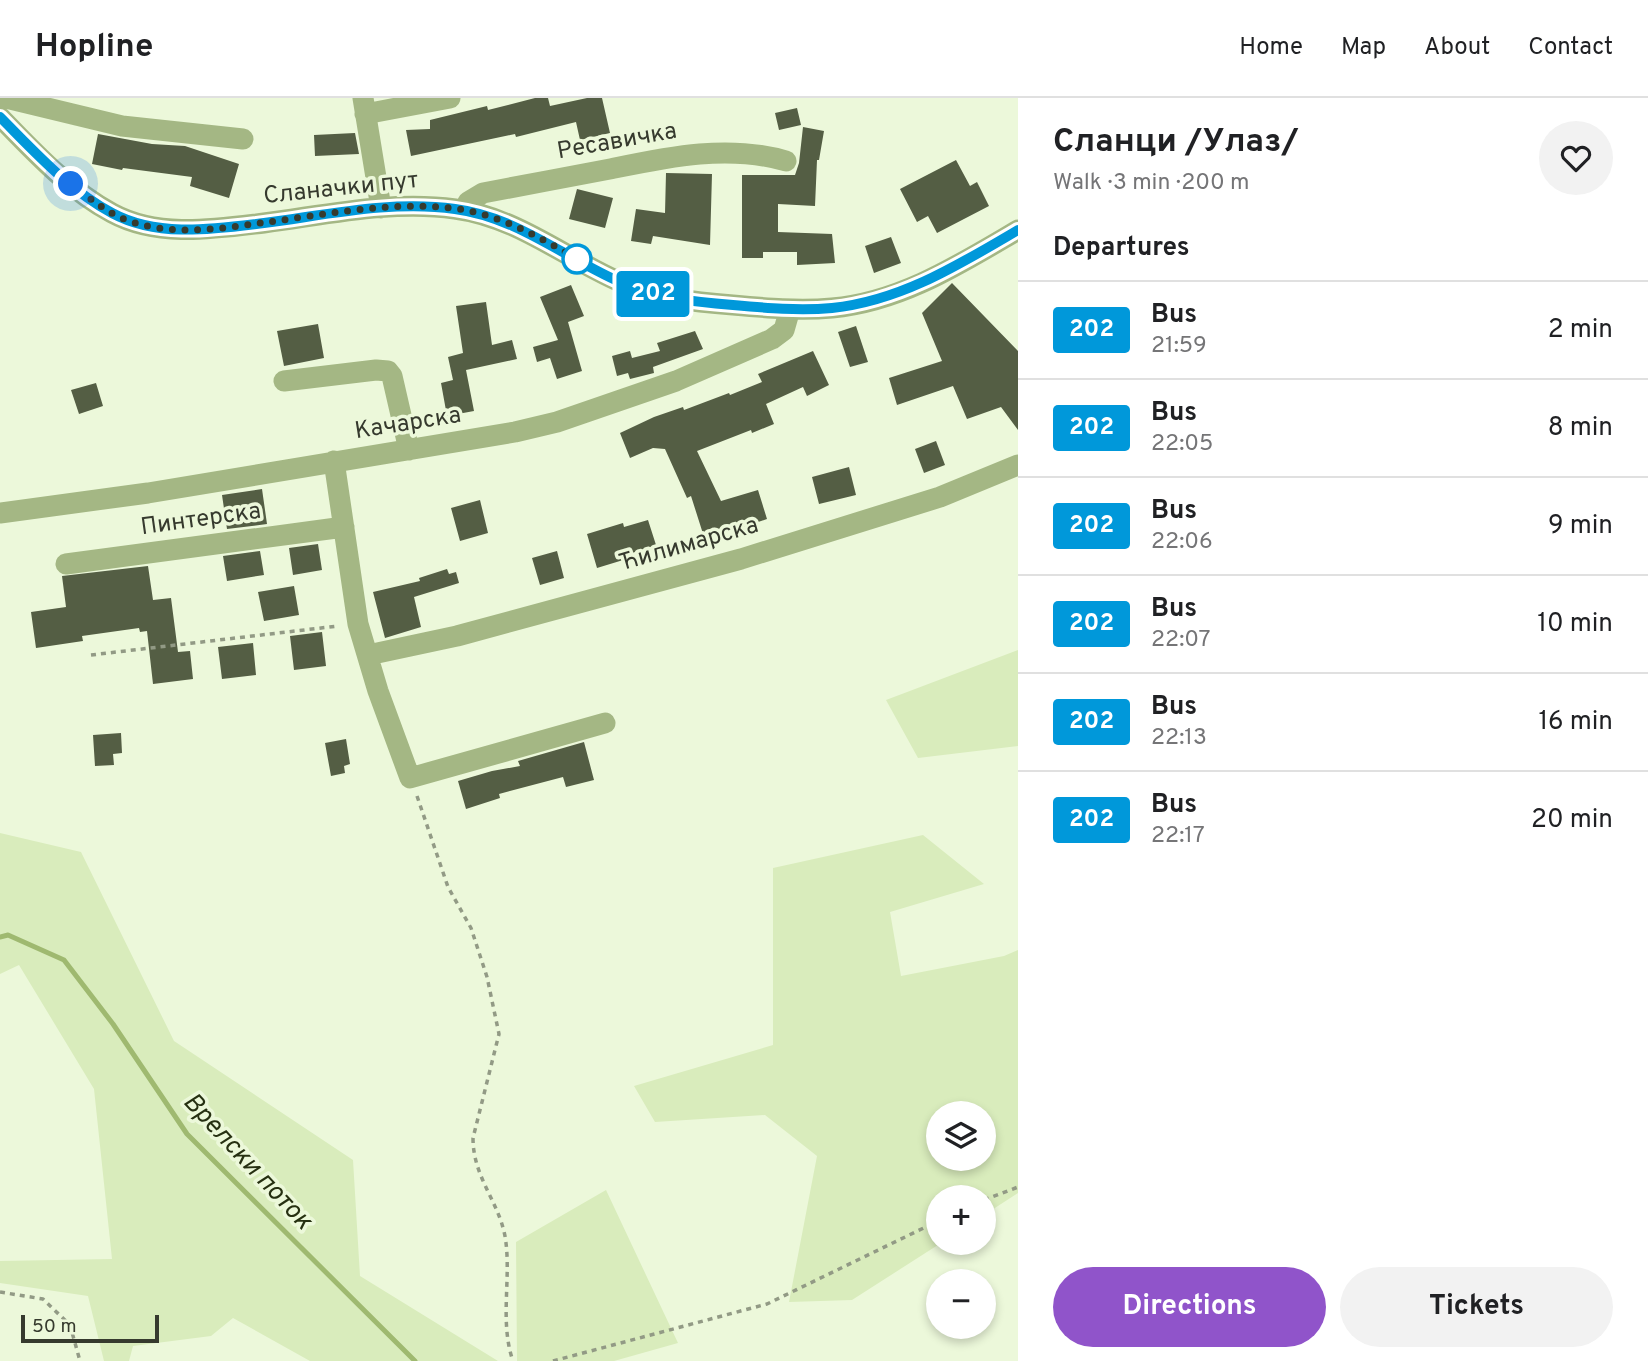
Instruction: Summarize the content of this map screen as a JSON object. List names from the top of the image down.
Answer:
{
  "streets": {
    "street": [
      "Ресавичка",
      "Сланачки пут",
      "Качарска",
      "Пинтерска",
      "Ћилимарска"
    ]
  },
  "crossings": [
    ["Ресавичка", "Сланачки пут"],
    ["Сланачки пут", "Качарска"]
  ],
  "water": ["Врелски поток"],
  "lines": ["bus line 202"],
  "scale_bar": "50 m",
  "page": {
    "header": "Hopline",
    "nav": [
      "Home",
      "Map",
      "About",
      "Contact"
    ],
    "on_map": "202",
    "heading": [
      ["Сланци /Улаз/", "Walk · 3 min · 200 m"],
      "Departures"
    ],
    "list": [
      {
        "mark": "202",
        "name": "Bus",
        "note": "21:59",
        "value": "2 min"
      },
      {
        "mark": "202",
        "name": "Bus",
        "note": "22:05",
        "value": "8 min"
      },
      {
        "mark": "202",
        "name": "Bus",
        "note": "22:06",
        "value": "9 min"
      },
      {
        "mark": "202",
        "name": "Bus",
        "note": "22:07",
        "value": "10 min"
      },
      {
        "mark": "202",
        "name": "Bus",
        "note": "22:13",
        "value": "16 min"
      },
      {
        "mark": "202",
        "name": "Bus",
        "note": "22:17",
        "value": "20 min"
      }
    ],
    "map_buttons": ["+", "−"],
    "buttons": ["Directions", "Tickets"],
    "scale": "50 m"
  }
}
